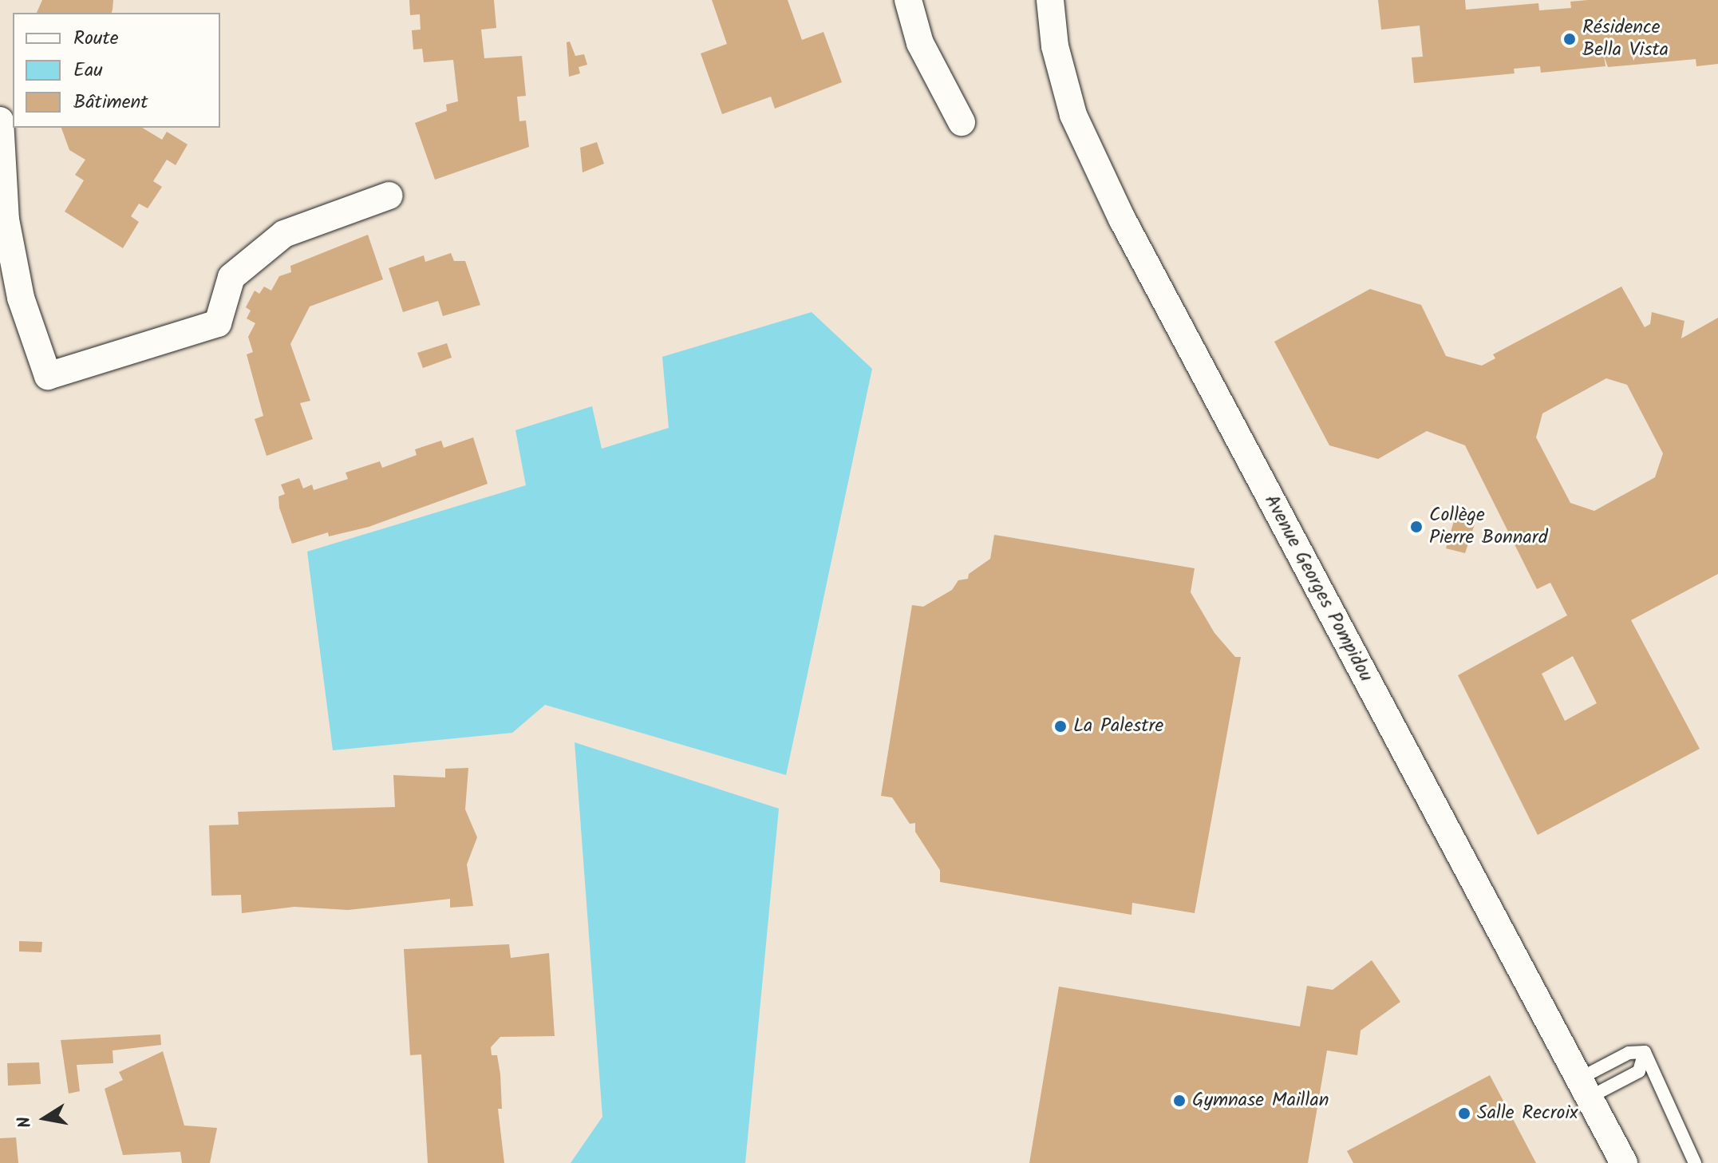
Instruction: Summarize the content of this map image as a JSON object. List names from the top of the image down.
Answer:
{
  "streets": {
    "street": ["Avenue Georges Pompidou"]
  },
  "places": [
    "Résidence Bella Vista",
    "Collège Pierre Bonnard",
    "La Palestre",
    "Gymnase Maillan",
    "Salle Recroix"
  ],
  "legend": ["Route", "Eau", "Bâtiment"],
  "north": "left"
}
